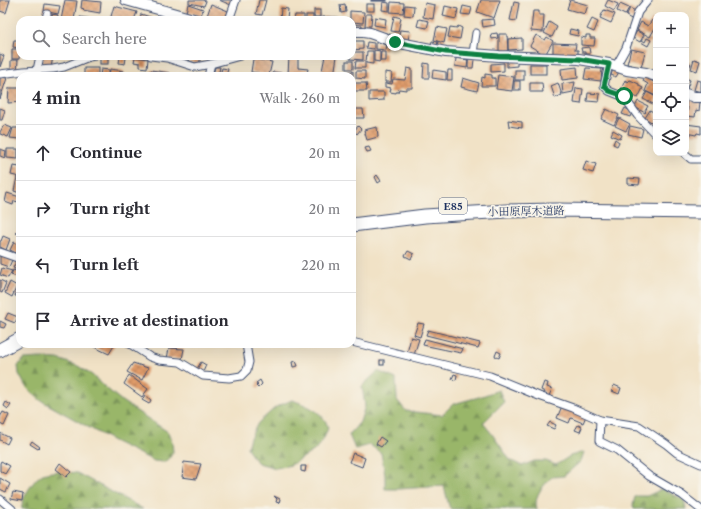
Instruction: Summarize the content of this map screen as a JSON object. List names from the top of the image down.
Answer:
{
  "streets": {
    "highway": ["E85", "小田原厚木道路"]
  },
  "page": {
    "map_buttons": ["+", "−"],
    "search": "Search here",
    "heading": ["4 min", "Walk · 260 m"],
    "list": [
      ["Continue", "20 m"],
      ["Turn right", "20 m"],
      ["Turn left", "220 m"],
      "Arrive at destination"
    ]
  }
}
